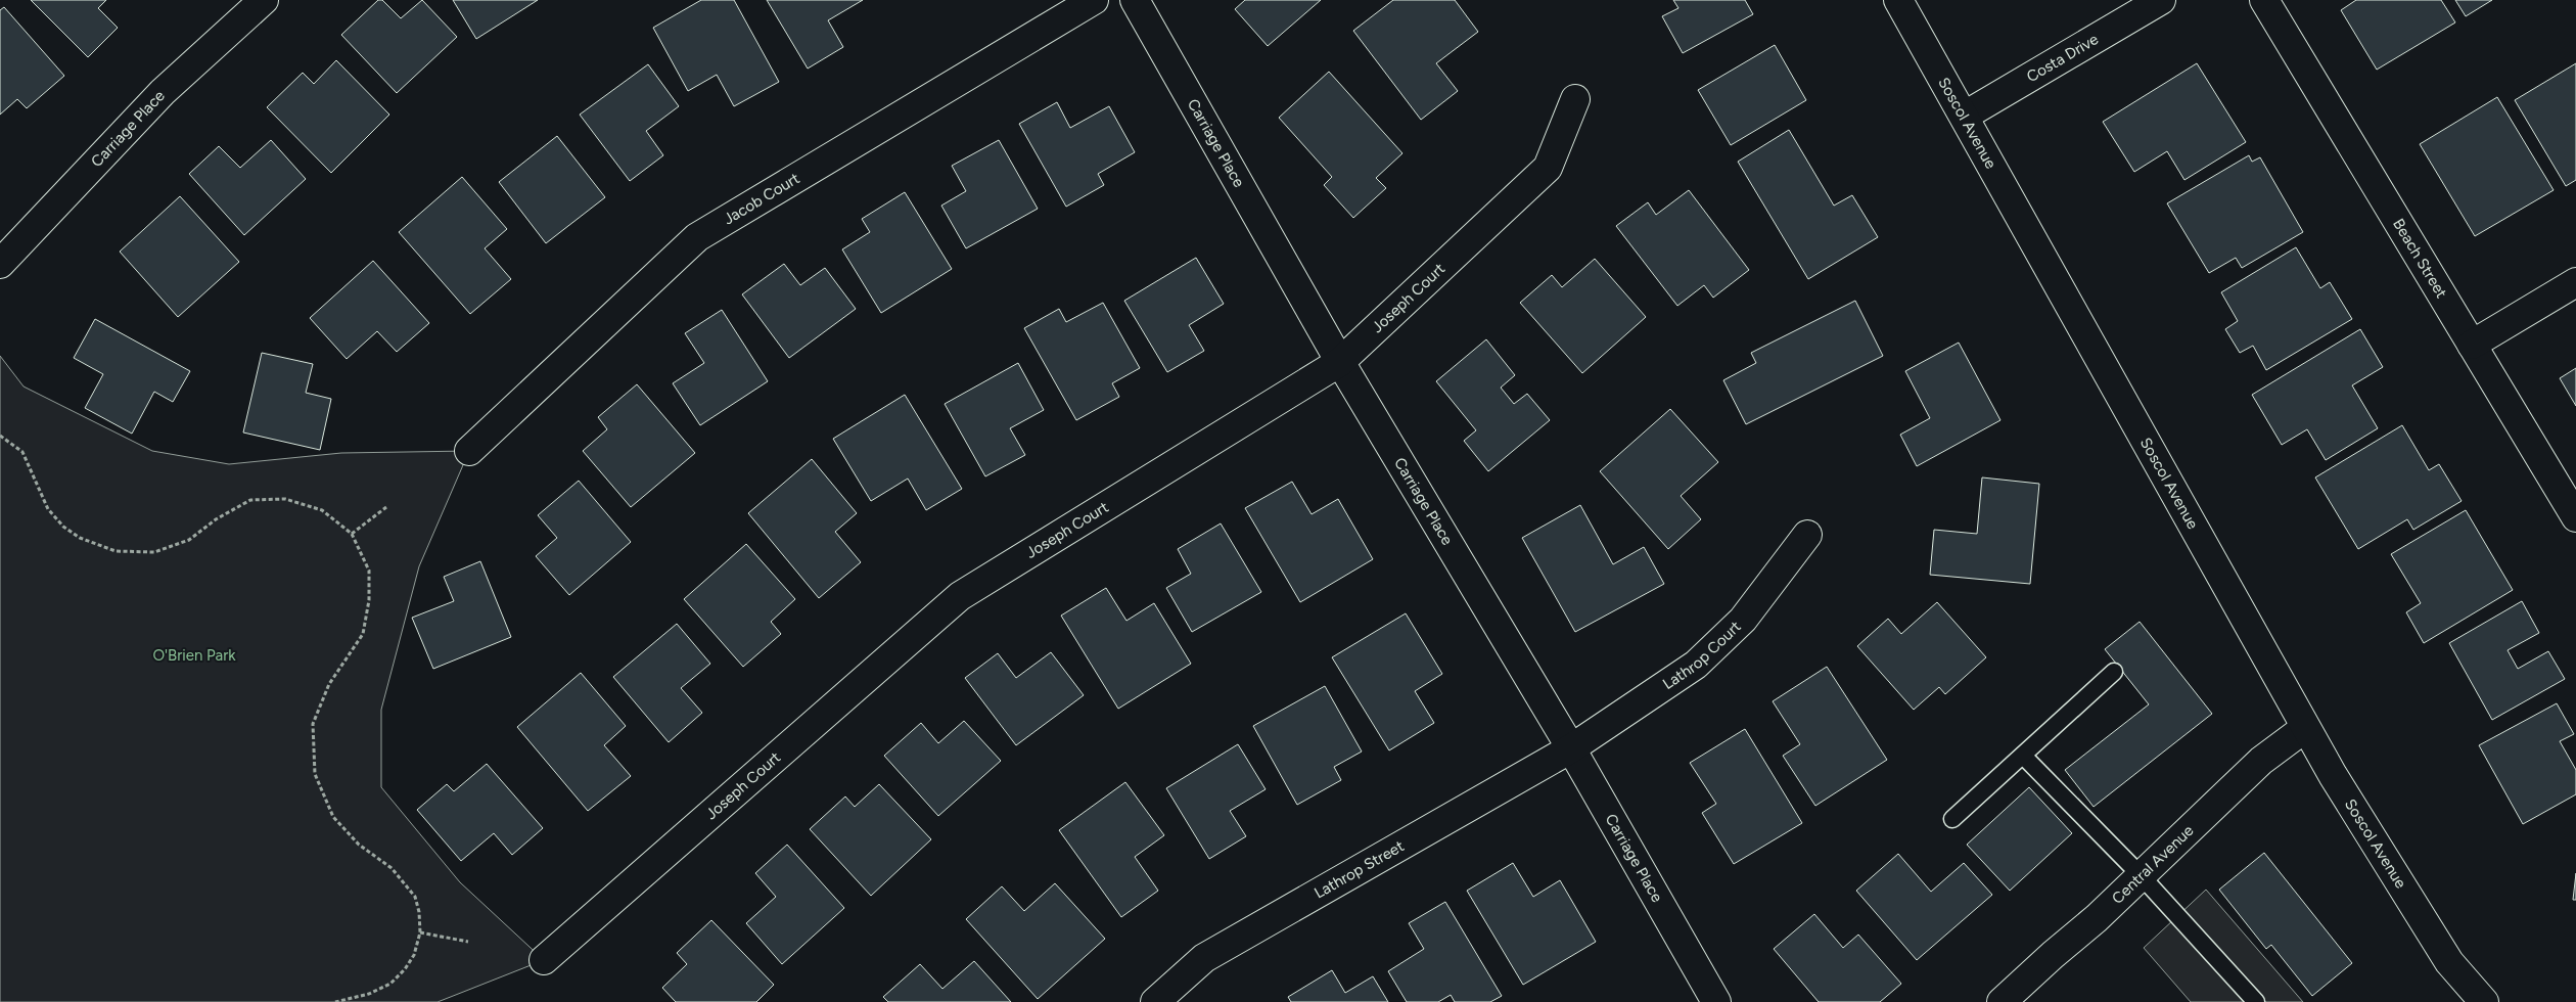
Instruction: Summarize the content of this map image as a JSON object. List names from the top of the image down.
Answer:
{
  "streets": {
    "street": [
      "Costa Drive",
      "Soscol Avenue",
      "Carriage Place",
      "Jacob Court",
      "Beach Street",
      "Joseph Court",
      "Lathrop Court",
      "Central Avenue",
      "Lathrop Street"
    ]
  },
  "crossings": [
    ["Costa Drive", "Soscol Avenue"],
    ["Soscol Avenue", "Central Avenue"],
    ["Carriage Place", "Joseph Court"],
    ["Carriage Place", "Lathrop Court"],
    ["Carriage Place", "Lathrop Street"],
    ["Lathrop Court", "Lathrop Street"]
  ],
  "parks": ["O'Brien Park"]
}
